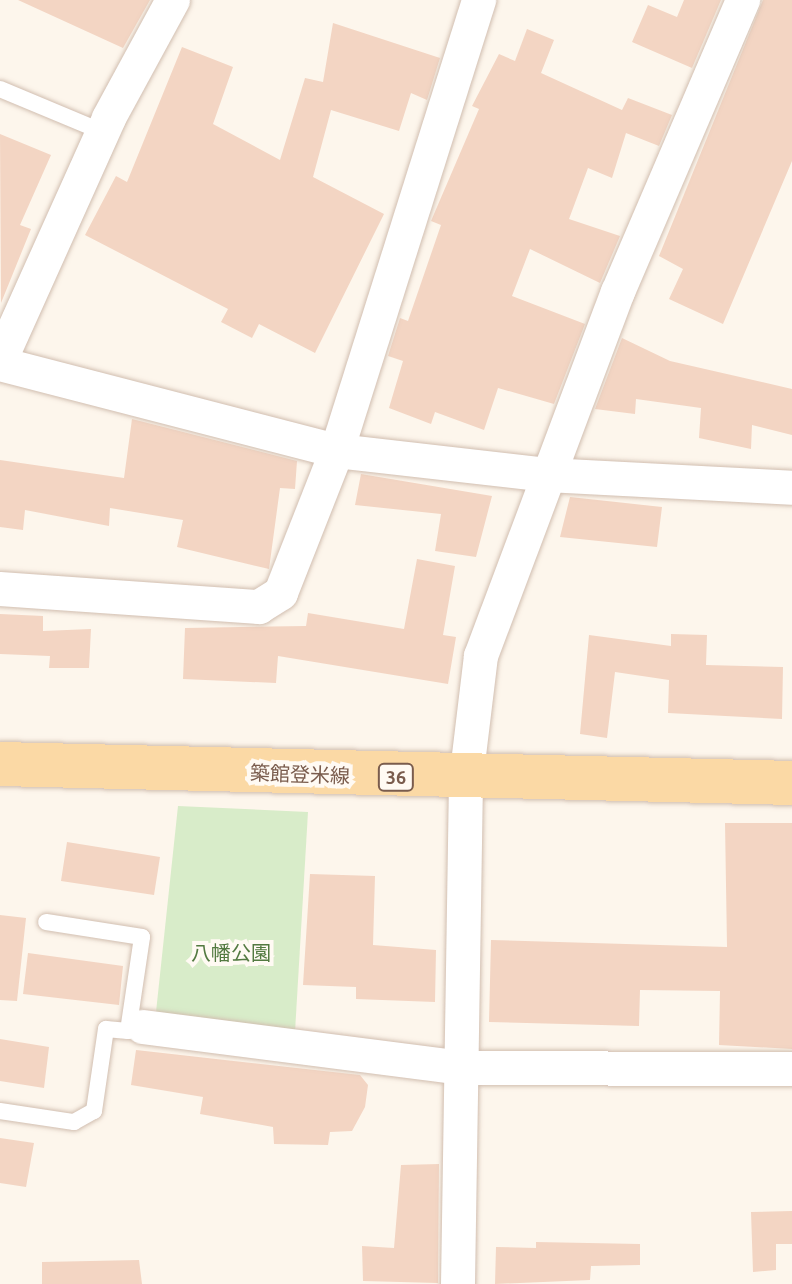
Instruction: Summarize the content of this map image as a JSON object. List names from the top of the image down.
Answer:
{
  "streets": {
    "main road": ["築館登米線", "36"]
  },
  "parks": ["八幡公園"]
}
